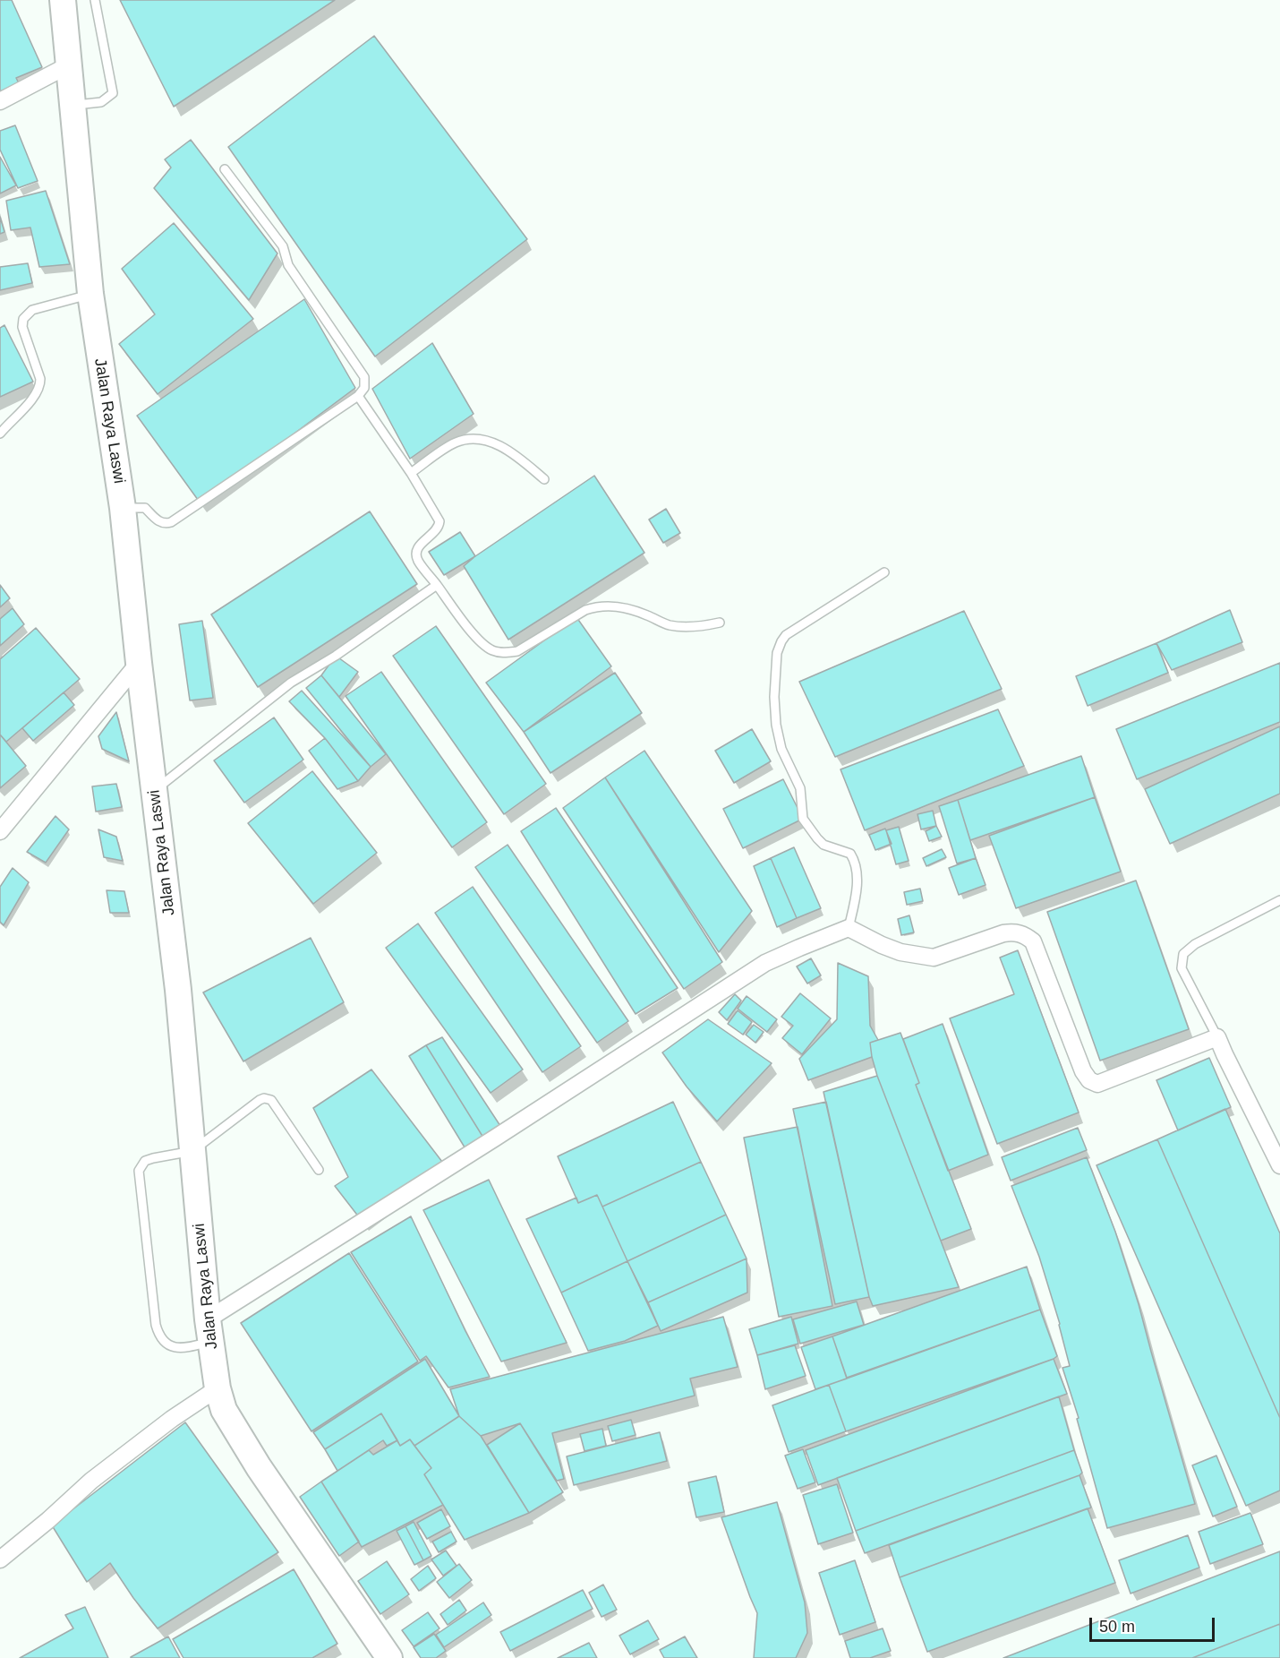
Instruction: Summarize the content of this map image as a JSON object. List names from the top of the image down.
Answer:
{
  "streets": {
    "main road": ["Jalan Raya Laswi"]
  },
  "scale_bar": "50 m"
}
